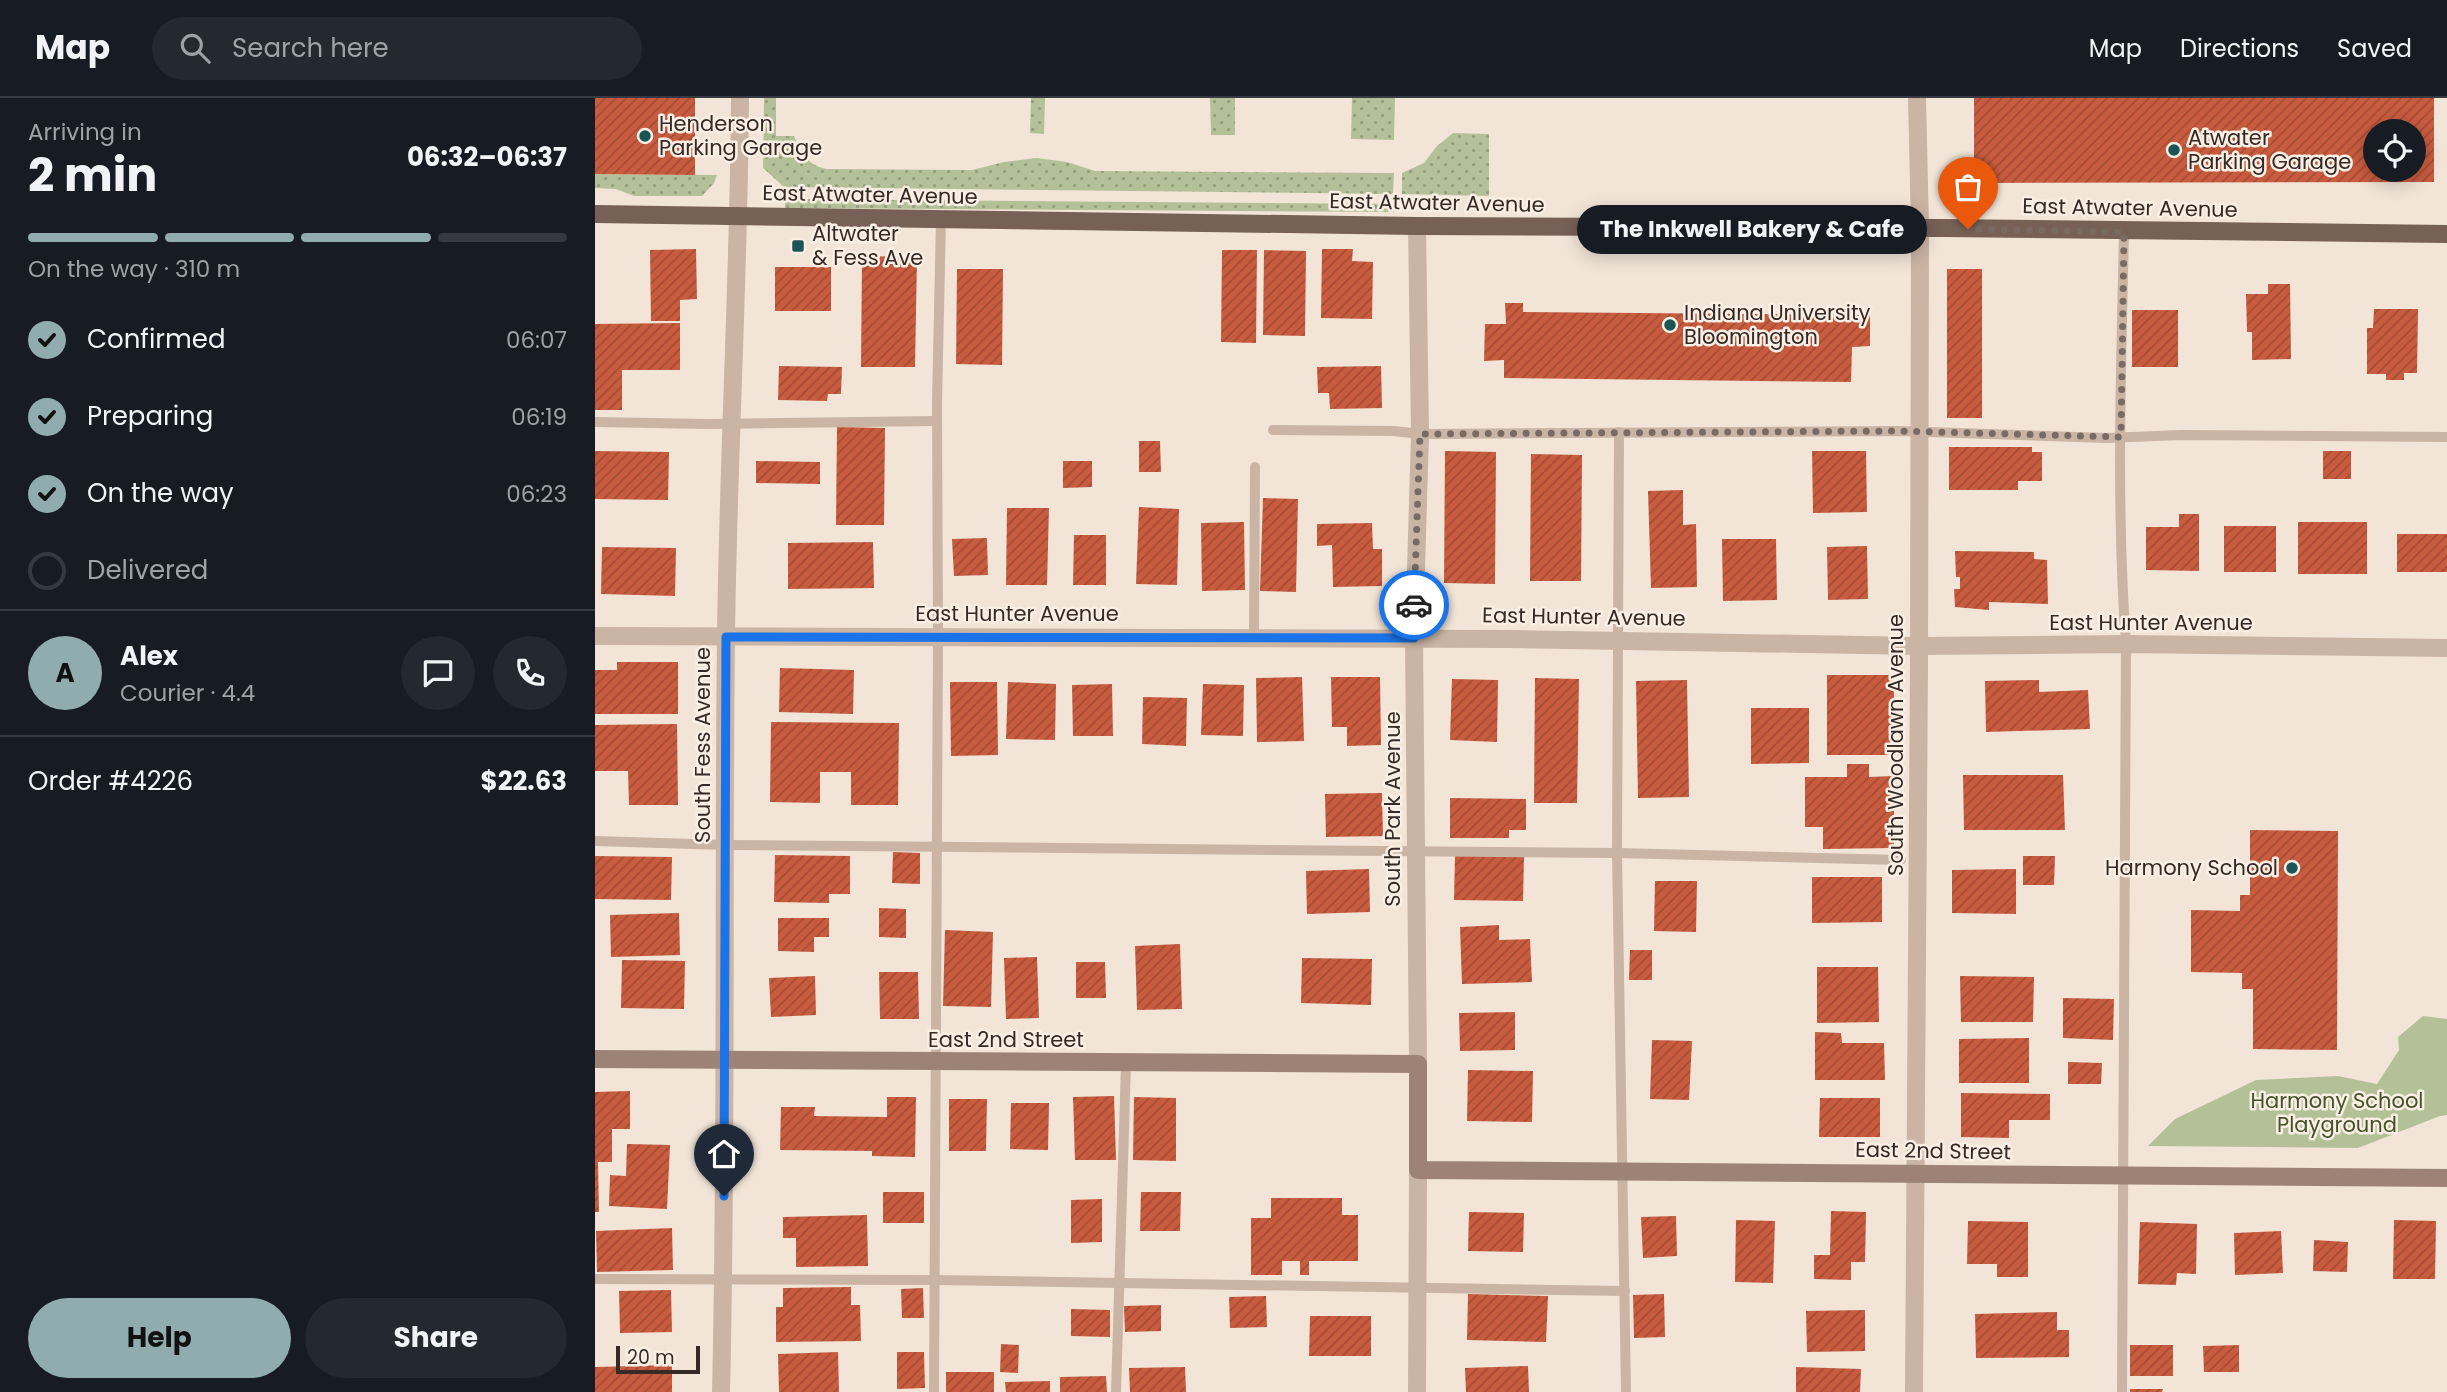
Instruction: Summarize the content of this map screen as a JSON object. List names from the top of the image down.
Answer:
{
  "streets": {
    "main road": ["East Atwater Avenue"],
    "street": [
      "East Hunter Avenue",
      "South Fess Avenue",
      "South Woodlawn Avenue",
      "South Park Avenue",
      "East 2nd Street"
    ]
  },
  "crossings": [
    ["East Atwater Avenue", "South Fess Avenue"],
    ["East Atwater Avenue", "South Woodlawn Avenue"],
    ["East Atwater Avenue", "South Park Avenue"],
    ["East Hunter Avenue", "South Fess Avenue"],
    ["East Hunter Avenue", "South Woodlawn Avenue"],
    ["East Hunter Avenue", "South Park Avenue"],
    ["South Fess Avenue", "East 2nd Street"],
    ["South Woodlawn Avenue", "East 2nd Street"],
    ["South Park Avenue", "East 2nd Street"]
  ],
  "parks": ["Harmony School Playground"],
  "places": {
    "other": [
      "Henderson Parking Garage",
      "Atwater Parking Garage",
      "The Inkwell Bakery & Cafe",
      "Indiana University Bloomington",
      "Harmony School"
    ],
    "transit": ["Altwater & Fess Ave"]
  },
  "scale_bar": "20 m",
  "page": {
    "header": "Map",
    "search": "Search here",
    "nav": ["Map", "Directions", "Saved"],
    "heading": ["2 min", "Arriving in", "06:32–06:37"],
    "panel": [
      "Alex",
      "Courier · 4.4",
      "Order #4226",
      "$22.63"
    ],
    "bubble": "The Inkwell Bakery & Cafe",
    "bar": "On the way · 310 m",
    "list": [
      ["Confirmed", "06:07"],
      ["Preparing", "06:19"],
      ["On the way", "06:23"],
      "Delivered"
    ],
    "round": "A",
    "buttons": ["Help", "Share"],
    "scale": "20 m"
  }
}
